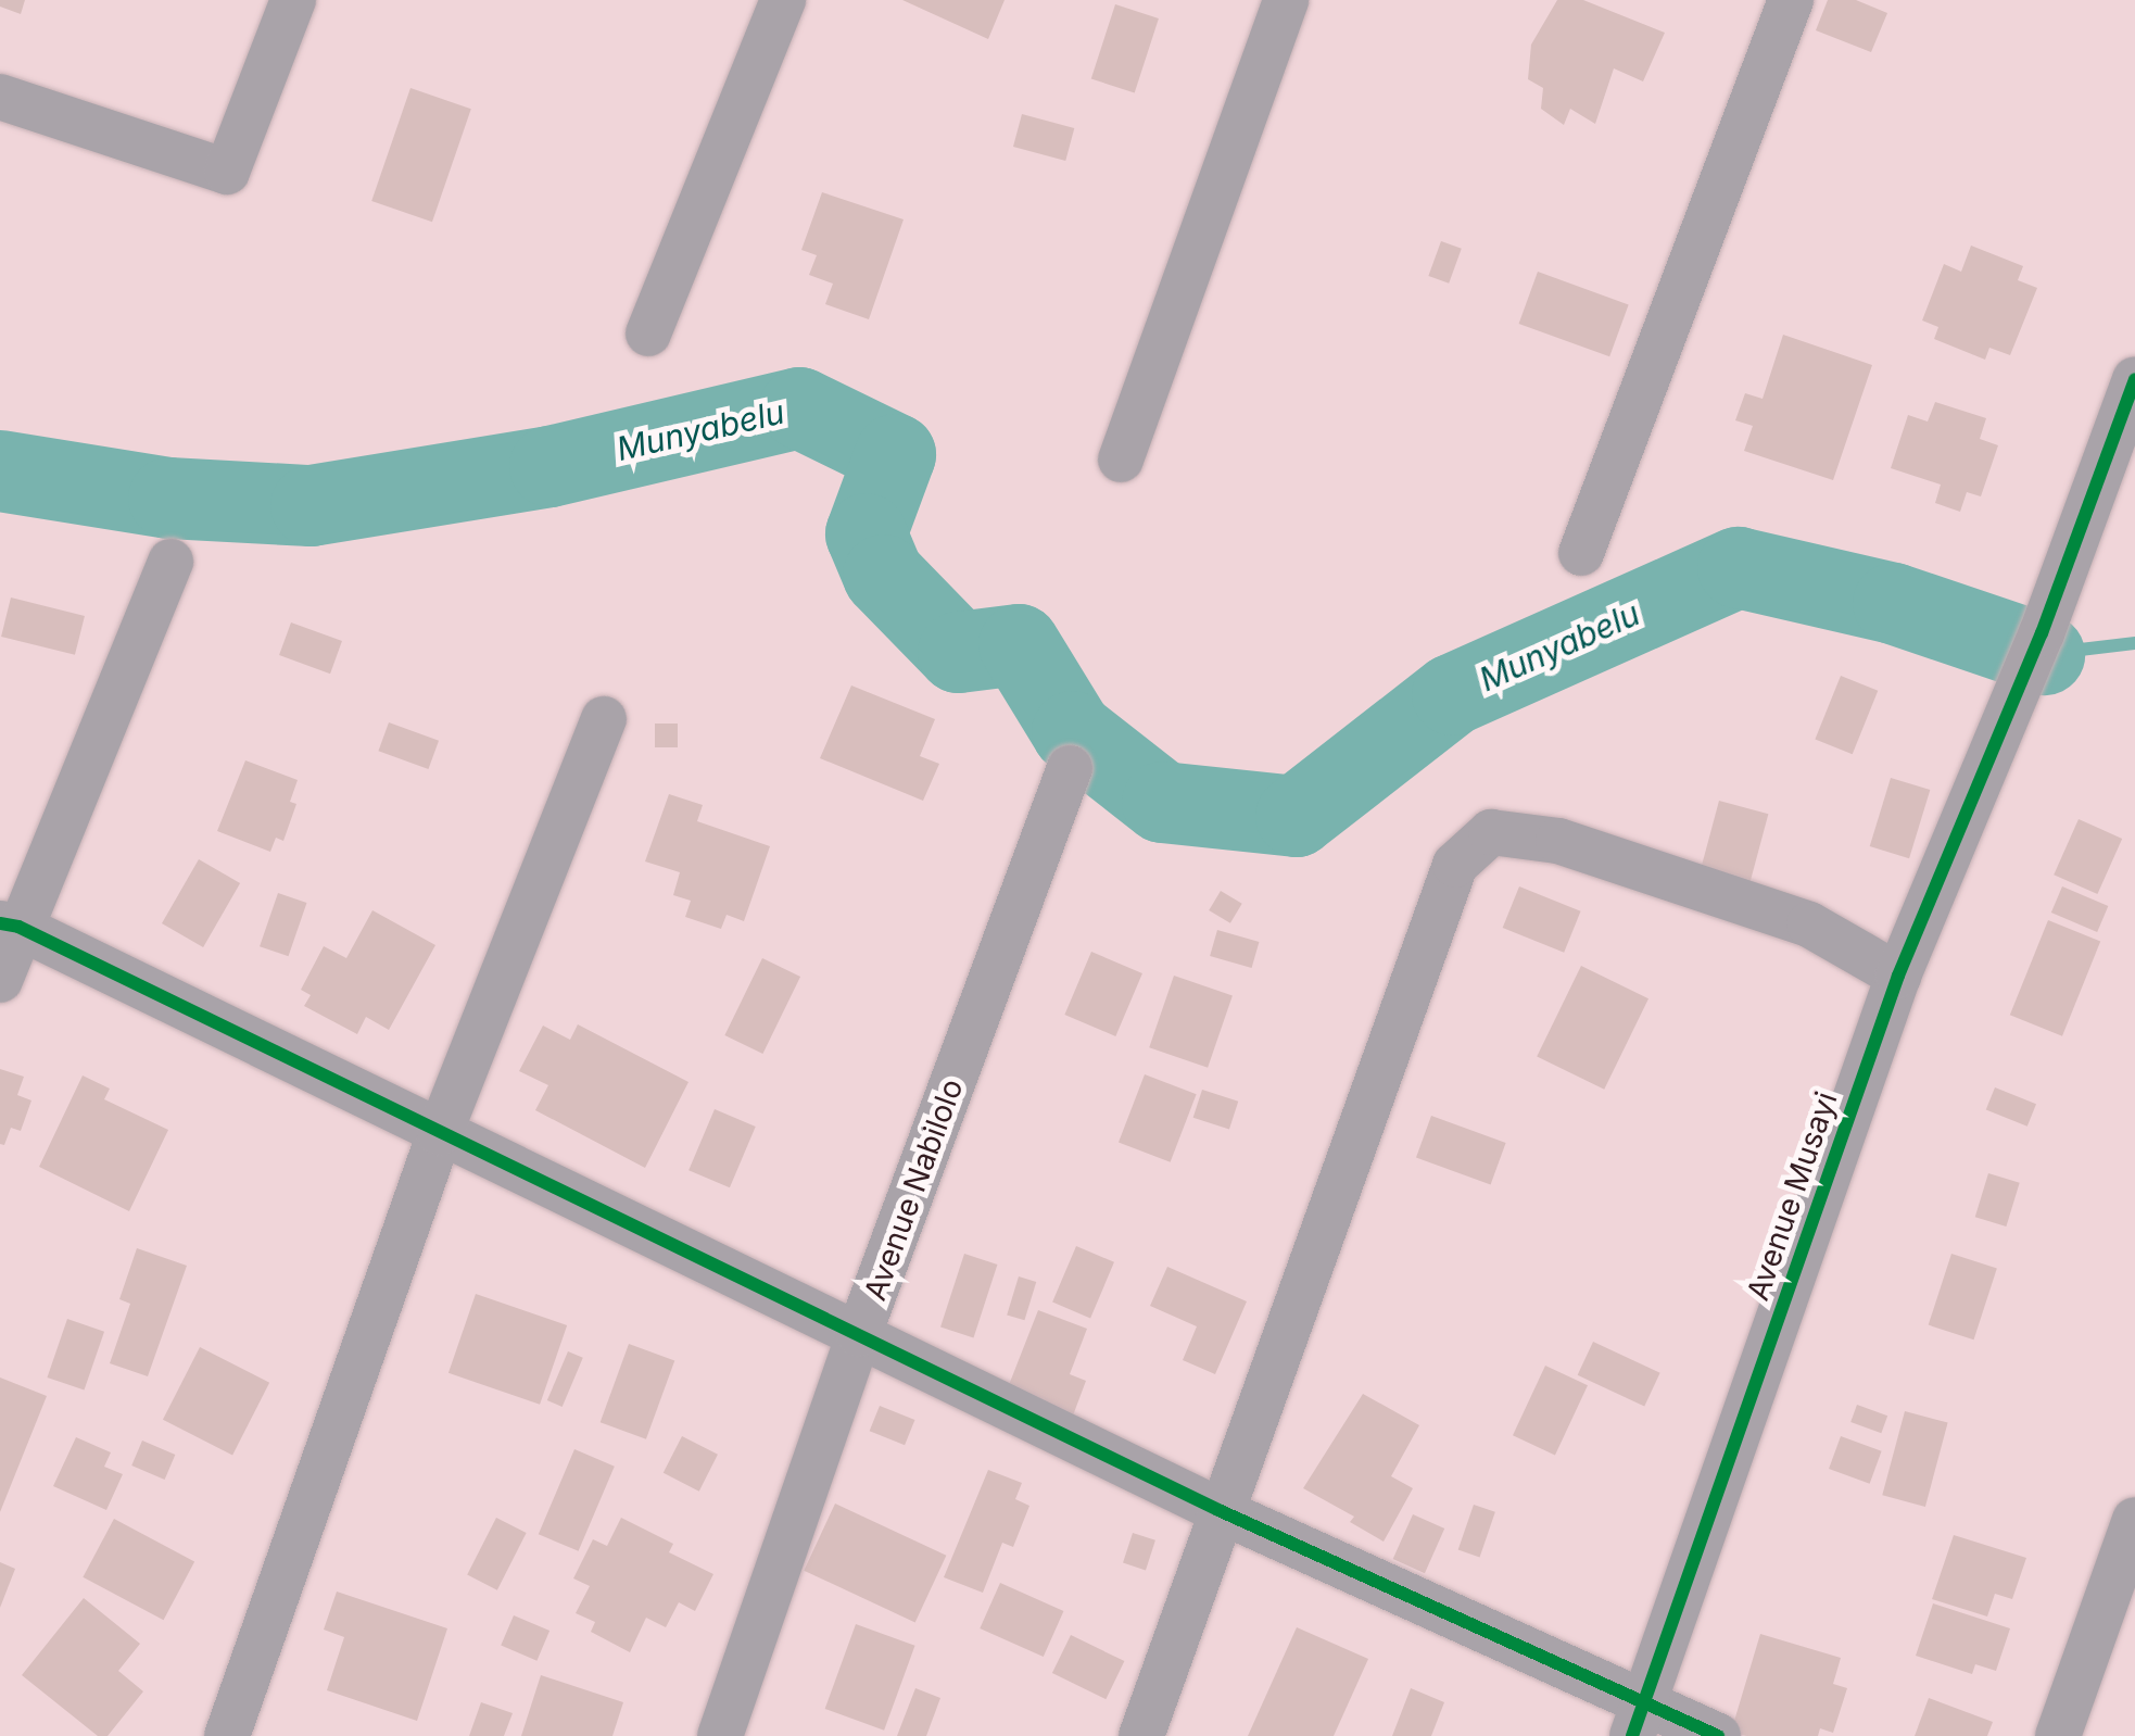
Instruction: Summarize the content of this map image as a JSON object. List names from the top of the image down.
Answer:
{
  "streets": {
    "street": ["Avenue Nabilolo", "Avenue Musayi"]
  },
  "water": ["Munyabelu"]
}
